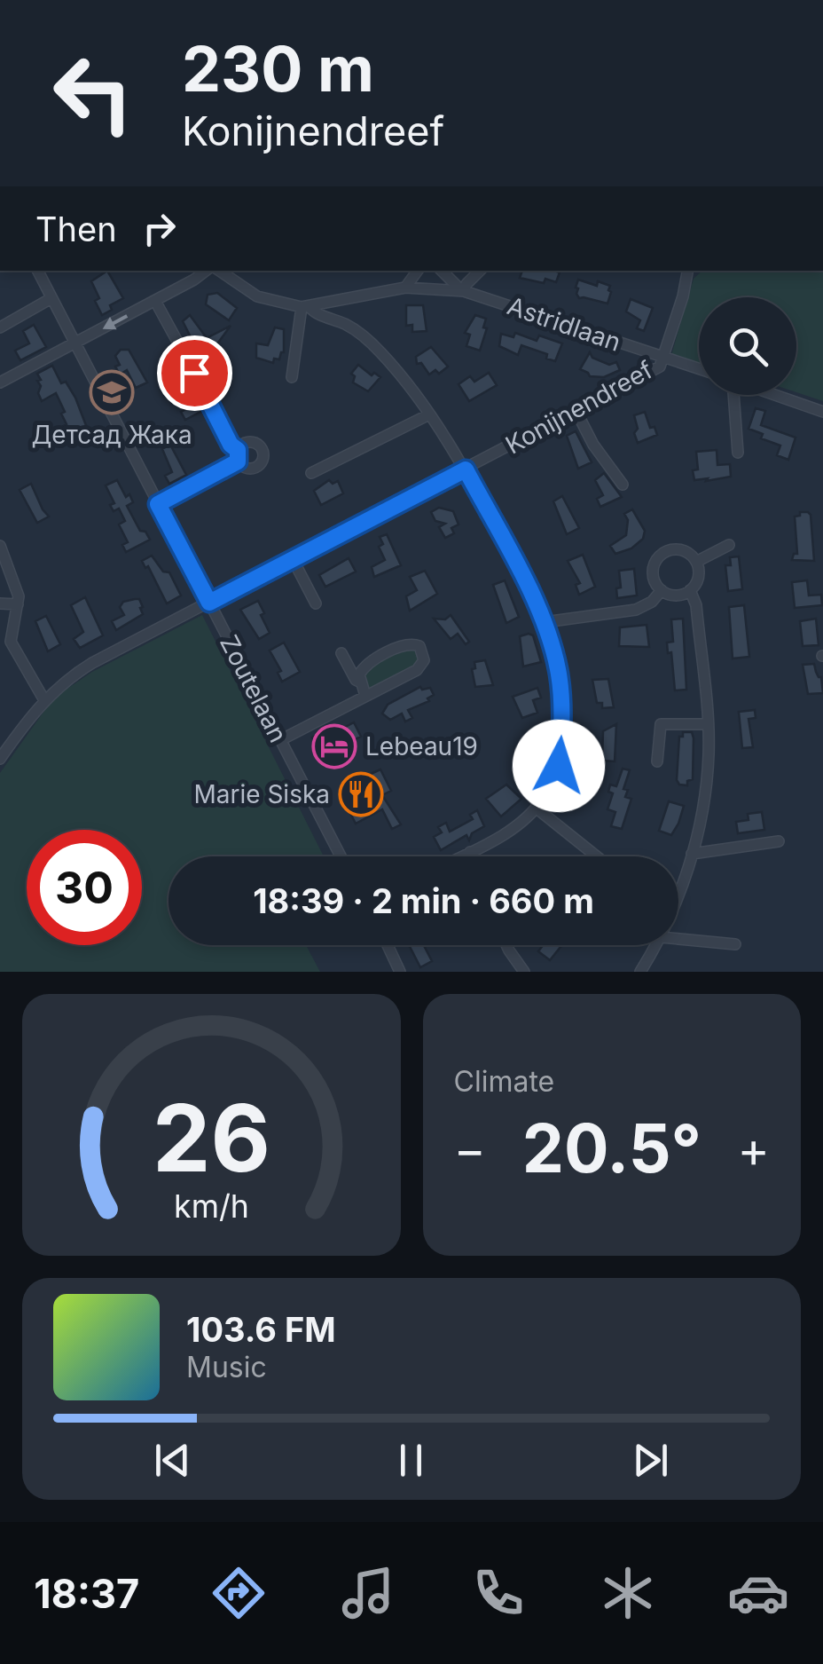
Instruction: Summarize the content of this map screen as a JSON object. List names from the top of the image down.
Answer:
{
  "streets": {
    "street": ["Astridlaan", "Konijnendreef", "Zoutelaan"]
  },
  "crossings": [
    ["Astridlaan", "Konijnendreef"],
    ["Konijnendreef", "Zoutelaan"]
  ],
  "places": {
    "school or university": ["Детсад Жака"],
    "hotel": ["Lebeau19"],
    "restaurant": ["Marie Siska"]
  },
  "page": {
    "turn": ["230 m", "Konijnendreef"],
    "then": "Then",
    "limit": "30",
    "trip": "18:39 · 2 min · 660 m",
    "tile": "Climate",
    "heat": ["−", "20.5°", "+"],
    "song": ["103.6 FM", "Music"],
    "tabs": "18:37",
    "gauge": ["26", "km/h"]
  }
}
